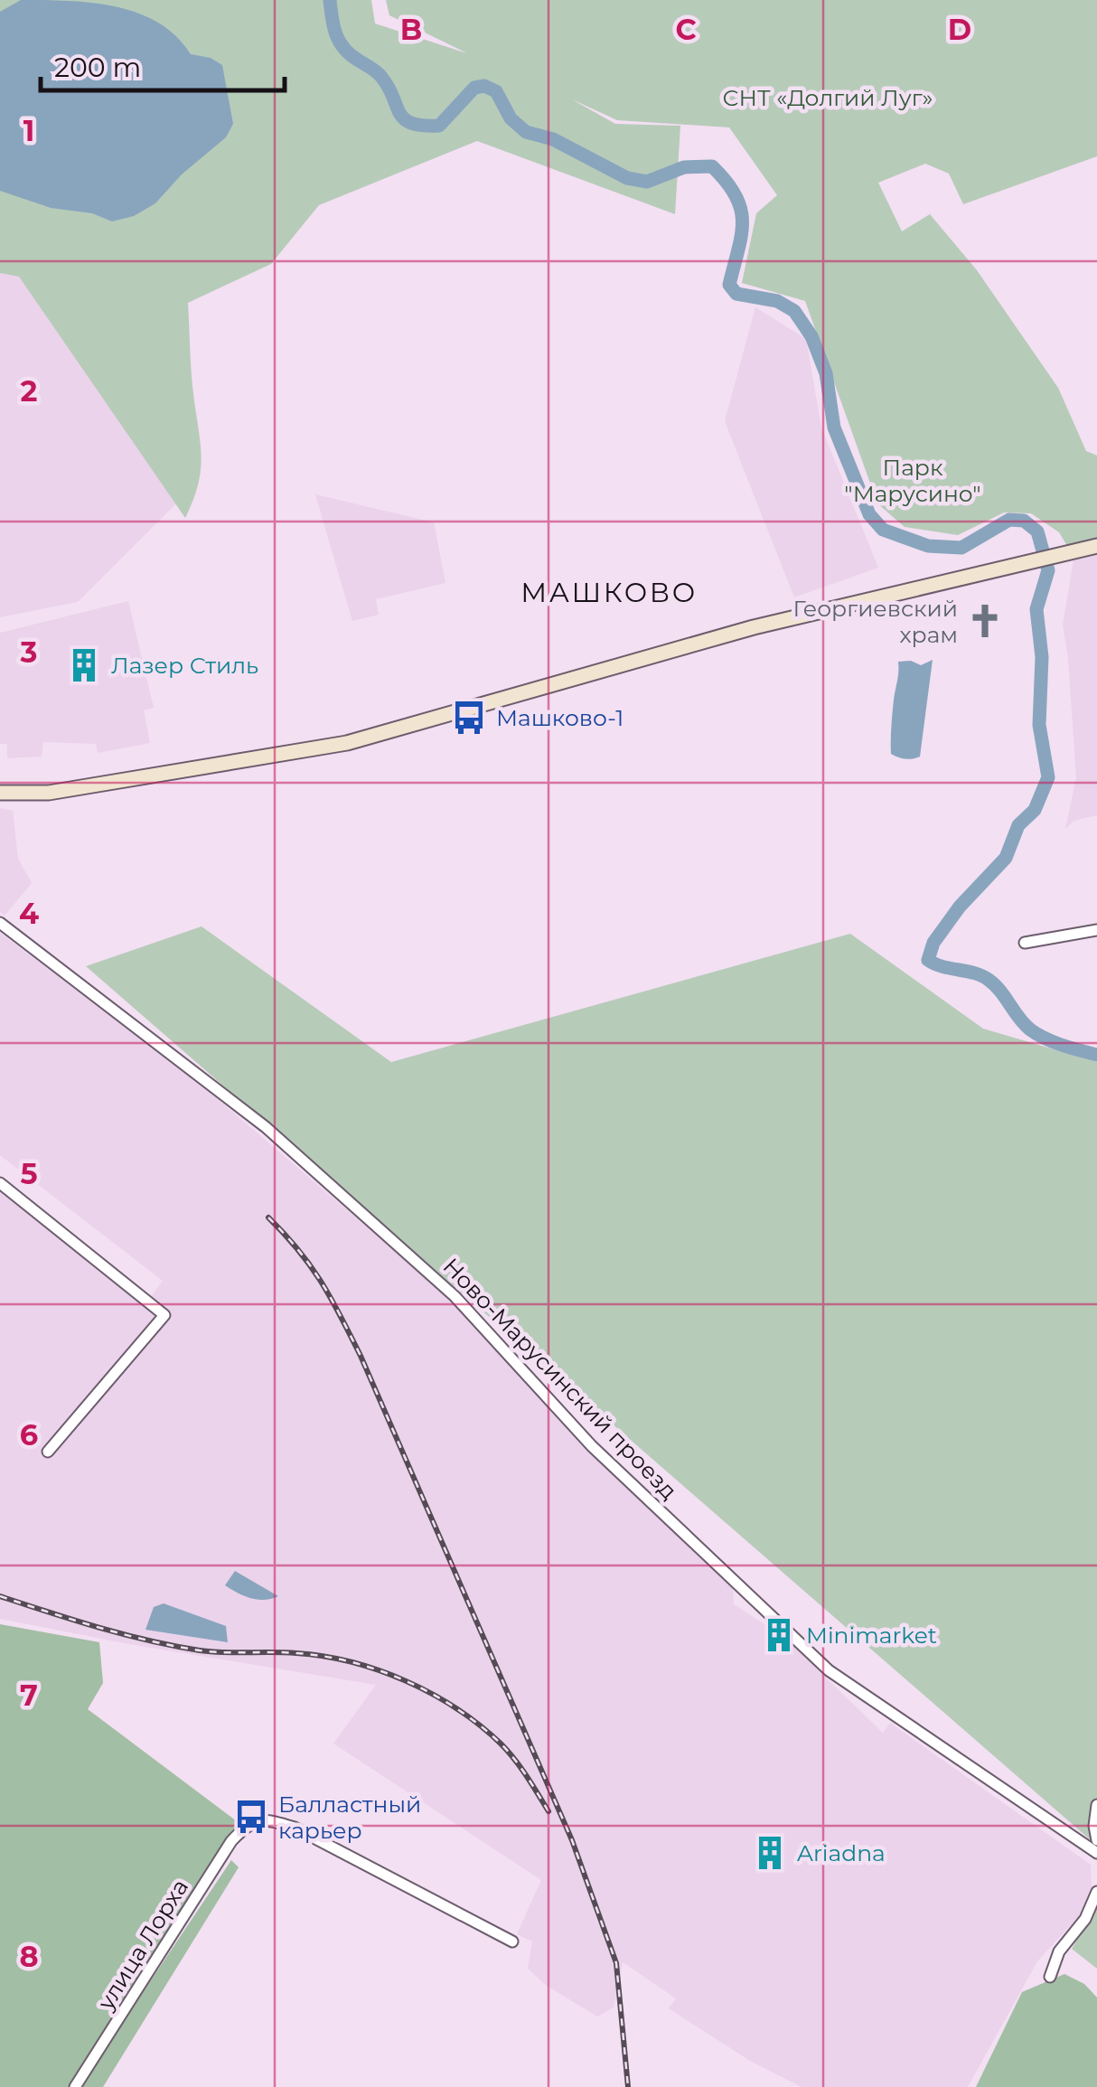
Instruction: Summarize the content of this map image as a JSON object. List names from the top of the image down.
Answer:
{
  "streets": {
    "street": ["Ново-Марусинский проезд", "улица Лорха"]
  },
  "districts": ["МАШКОВО"],
  "parks": ["СНТ «Долгий Луг»", "Парк \"Марусино\""],
  "places": {
    "church": ["Георгиевский храм"],
    "building": ["Лазер Стиль", "Minimarket", "Ariadna"],
    "bus stop": ["Машково-1", "Балластный карьер"]
  },
  "scale_bar": "200 m",
  "grid": {
    "columns": ["B", "C", "D"],
    "rows": [
      "1",
      "2",
      "3",
      "4",
      "5",
      "6",
      "7",
      "8"
    ]
  }
}
